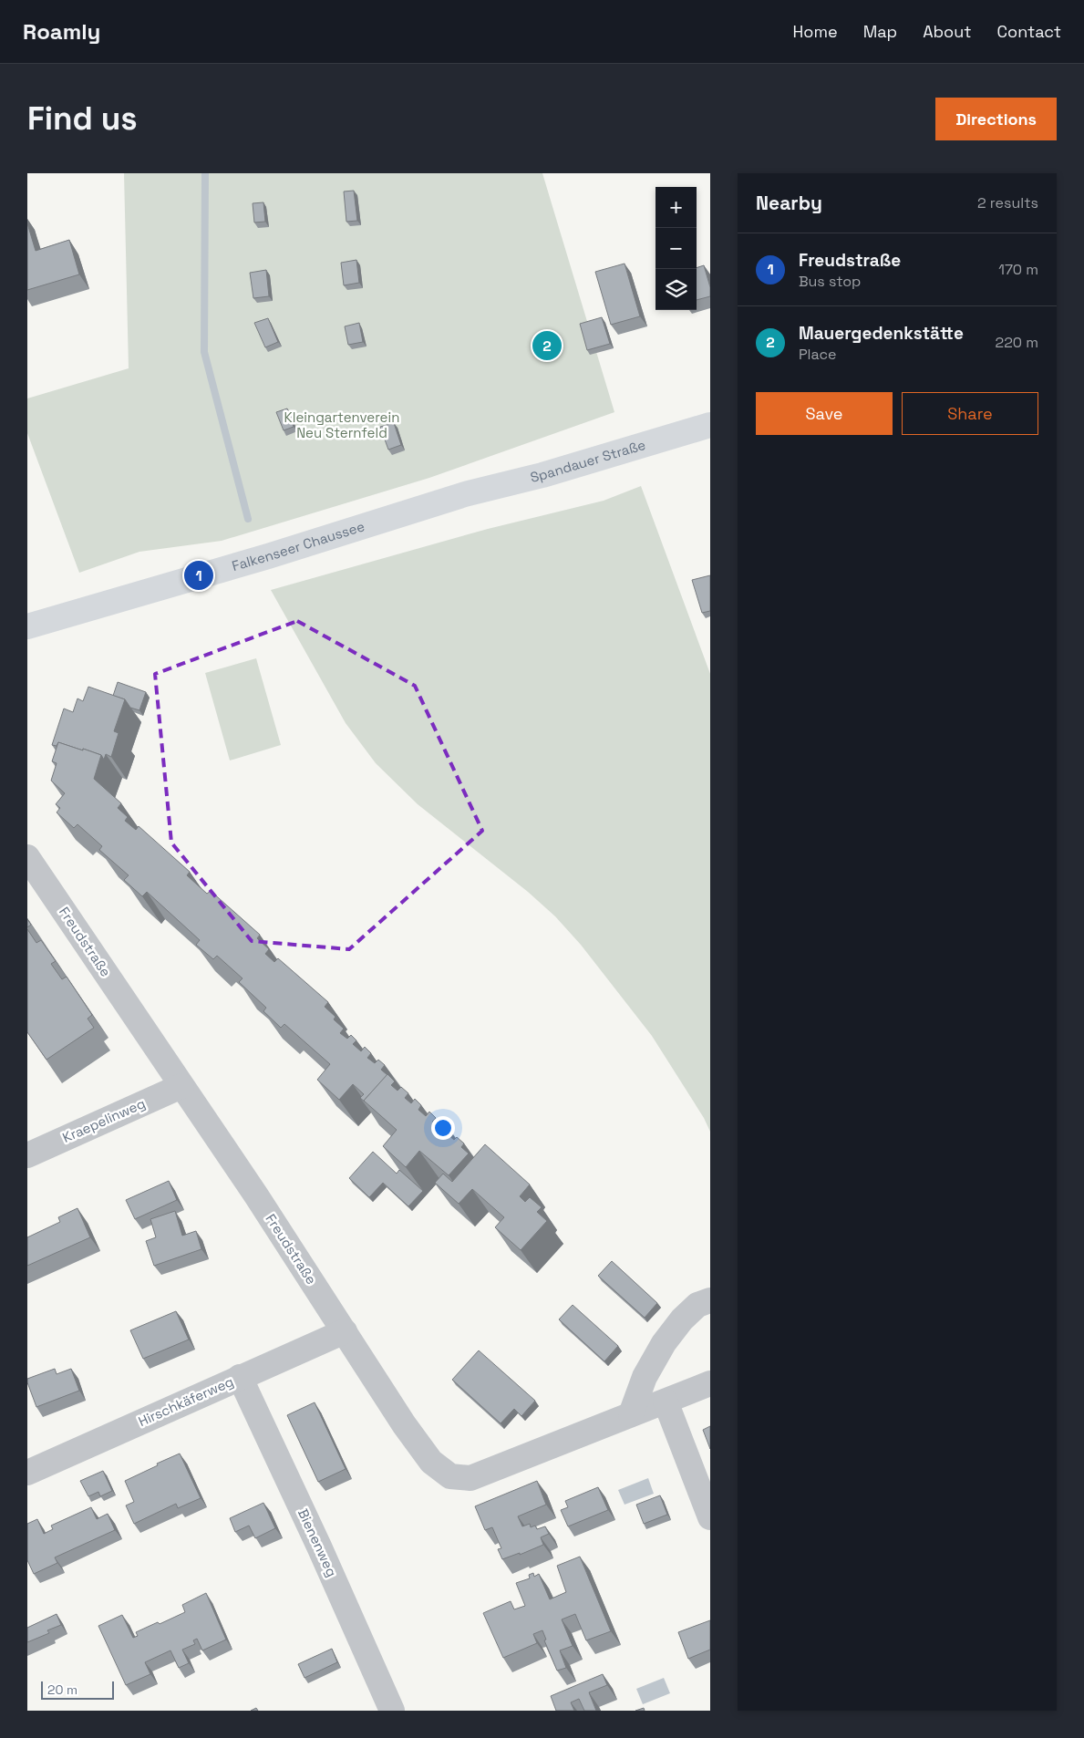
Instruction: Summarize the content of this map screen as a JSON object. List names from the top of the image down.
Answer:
{
  "streets": {
    "main road": ["Spandauer Straße", "Falkenseer Chaussee"],
    "street": [
      "Freudstraße",
      "Kraepelinweg",
      "Hirschkäferweg",
      "Bienenweg"
    ]
  },
  "crossings": [
    ["Spandauer Straße", "Falkenseer Chaussee"],
    ["Freudstraße", "Kraepelinweg"],
    ["Freudstraße", "Hirschkäferweg"],
    ["Hirschkäferweg", "Bienenweg"]
  ],
  "parks": ["Kleingartenverein Neu Sternfeld"],
  "scale_bar": "20 m",
  "page": {
    "header": "Roamly",
    "nav": [
      "Home",
      "Map",
      "About",
      "Contact"
    ],
    "buttons": [
      "Directions",
      ["Save", "Share"]
    ],
    "title": "Find us",
    "heading": ["Nearby", "2 results"],
    "map_buttons": ["+", "−"],
    "list": [
      {
        "mark": "1",
        "name": "Freudstraße",
        "note": "Bus stop",
        "value": "170 m"
      },
      {
        "mark": "2",
        "name": "Mauergedenkstätte",
        "note": "Place",
        "value": "220 m"
      }
    ],
    "pins": ["2", "1"],
    "scale": "20 m"
  }
}
